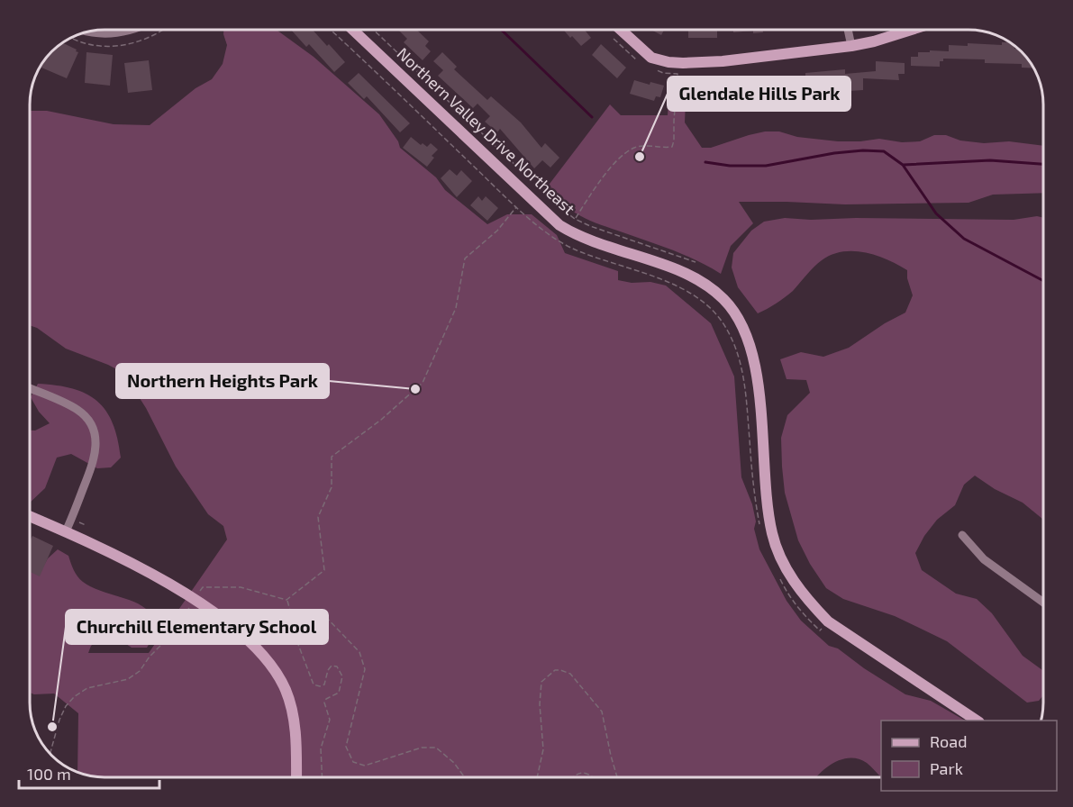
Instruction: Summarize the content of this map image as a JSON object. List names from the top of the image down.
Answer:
{
  "streets": {
    "street": ["Northern Valley Drive Northeast"]
  },
  "places": ["Glendale Hills Park", "Northern Heights Park", "Churchill Elementary School"],
  "legend": ["Road", "Park"],
  "scale_bar": "100 m"
}
